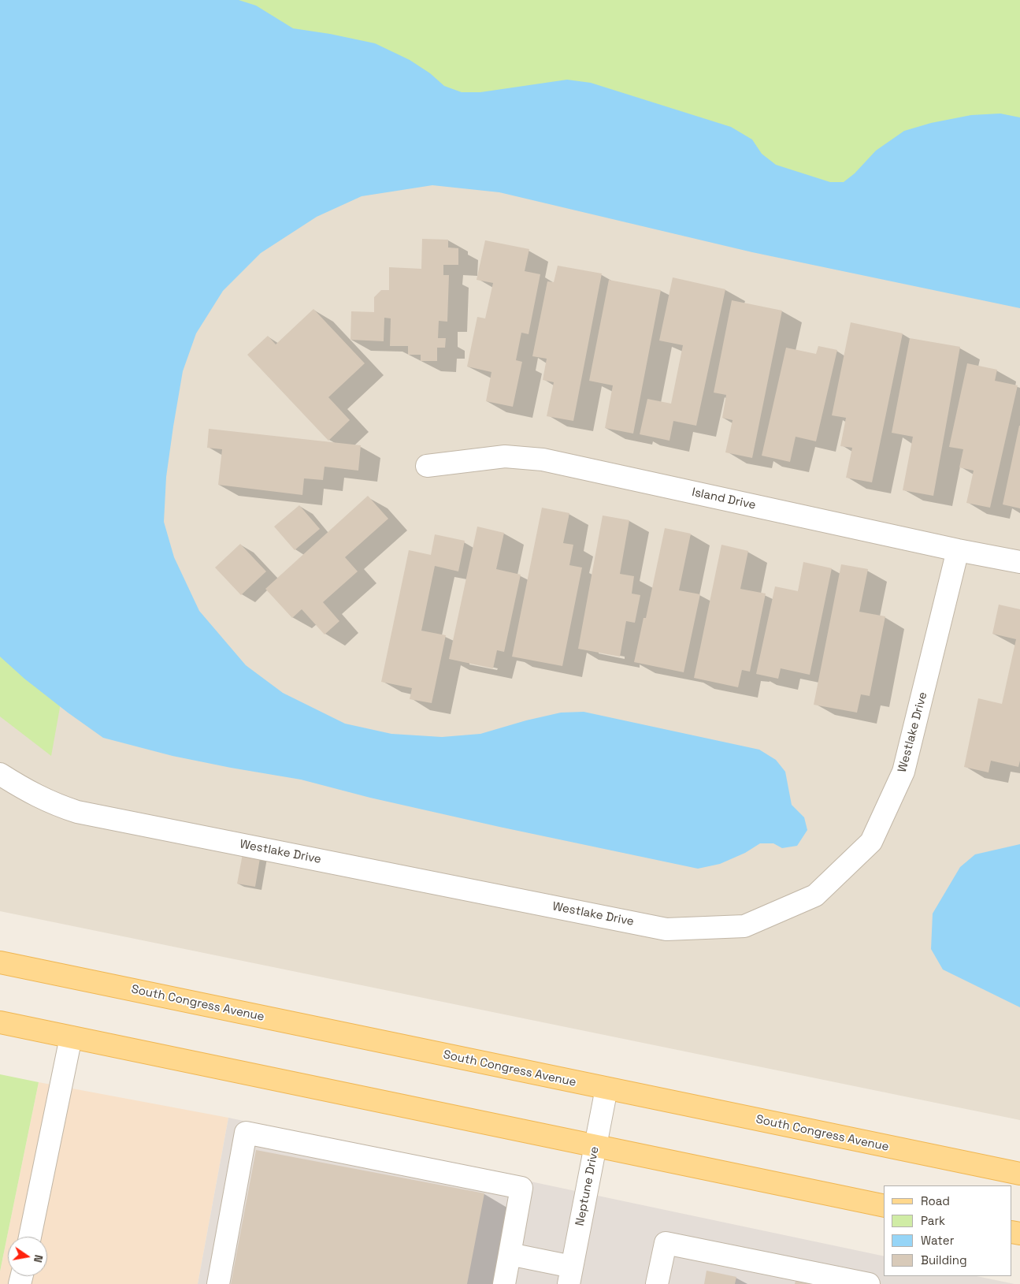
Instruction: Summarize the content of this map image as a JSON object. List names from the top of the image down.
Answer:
{
  "streets": {
    "main road": ["South Congress Avenue"],
    "street": ["Island Drive", "Westlake Drive", "Neptune Drive"]
  },
  "crossings": [
    ["Island Drive", "Westlake Drive"],
    ["South Congress Avenue", "Neptune Drive"]
  ],
  "legend": [
    "Road",
    "Park",
    "Water",
    "Building"
  ],
  "north": "right"
}
